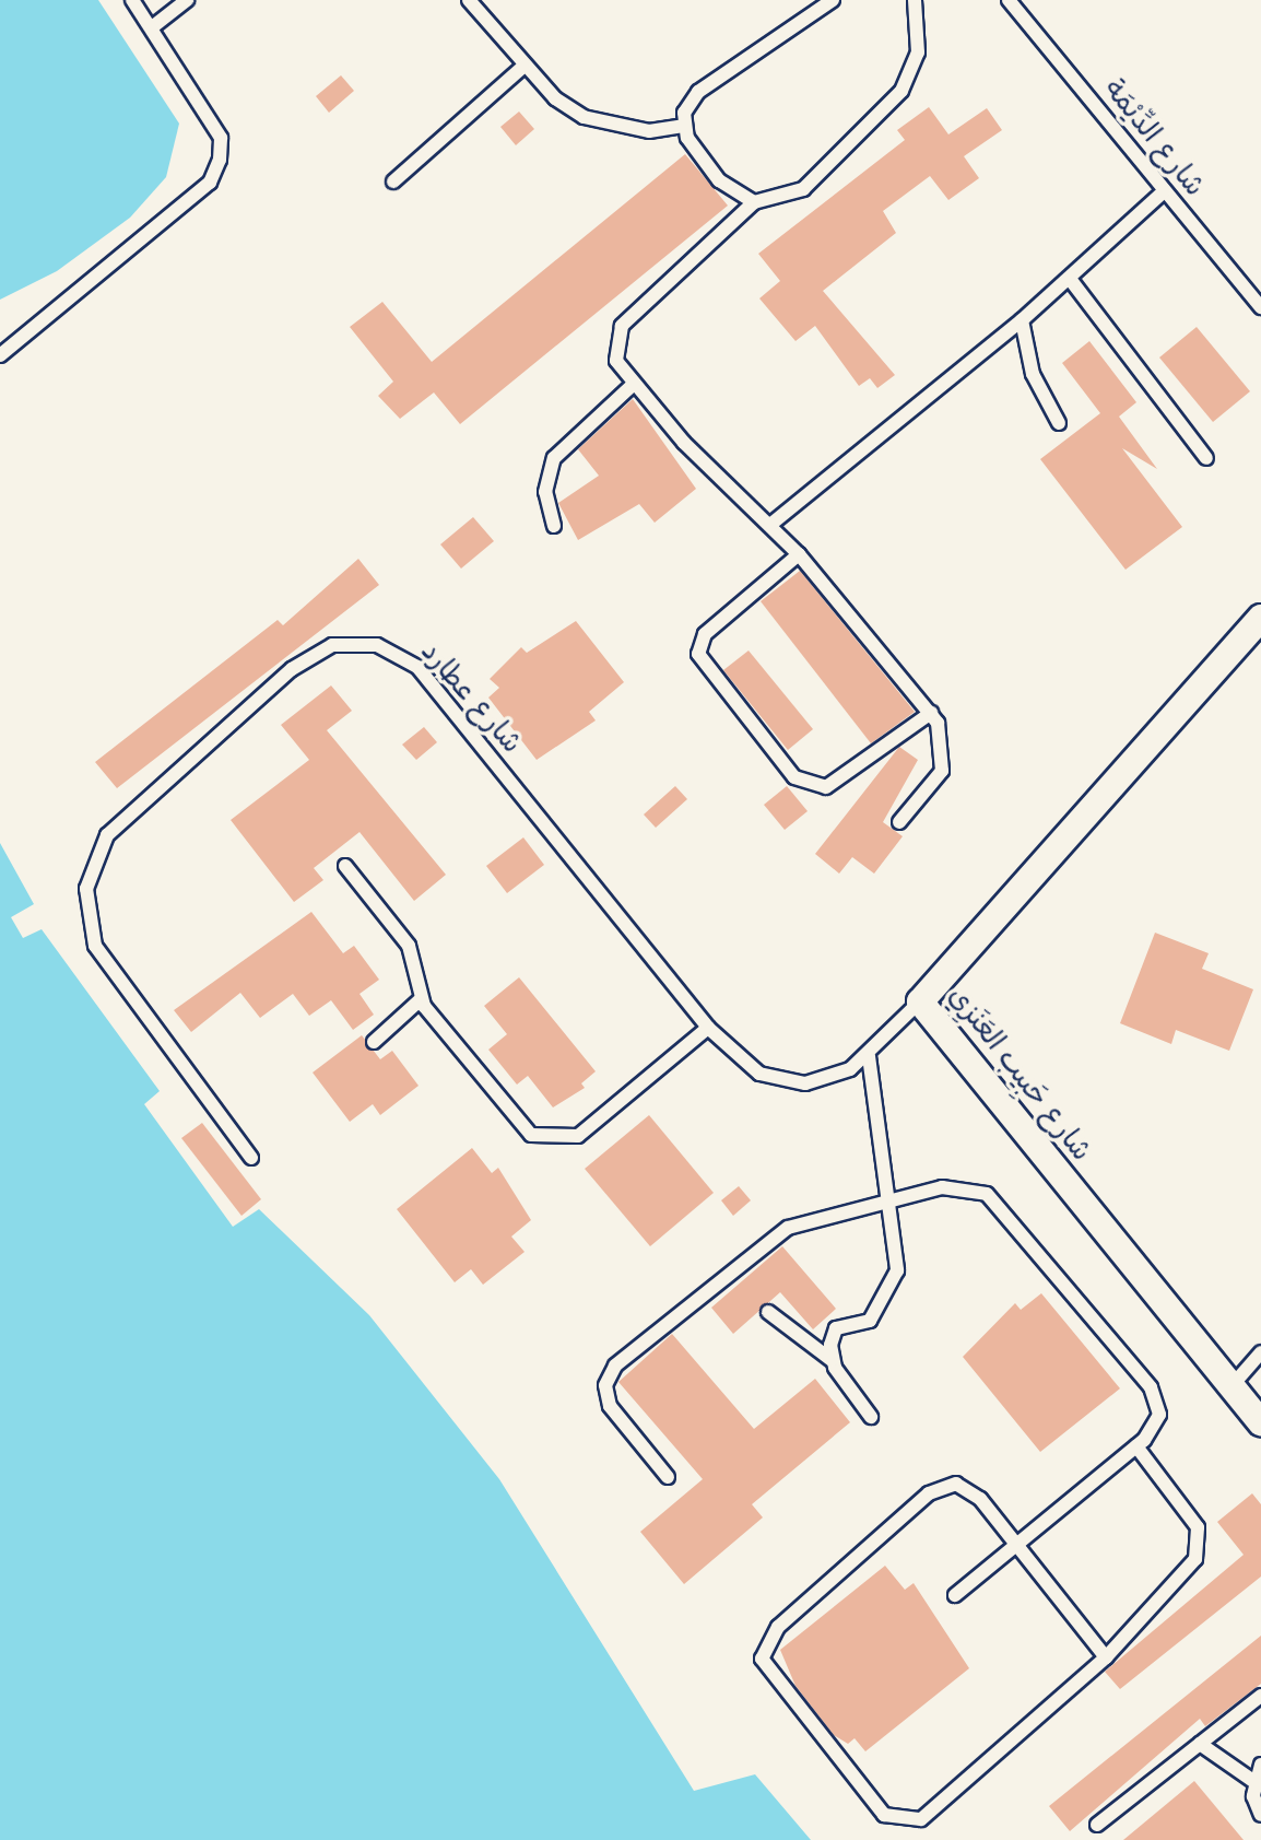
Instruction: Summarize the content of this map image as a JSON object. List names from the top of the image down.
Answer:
{
  "streets": {
    "street": ["شارع حَبِيب العَنَزِي"],
    "lane": ["شارع الدِّيْمَة", "شارع عطارد"]
  },
  "crossings": [
    ["شارع عطارد", "شارع حَبِيب العَنَزِي"]
  ]
}
